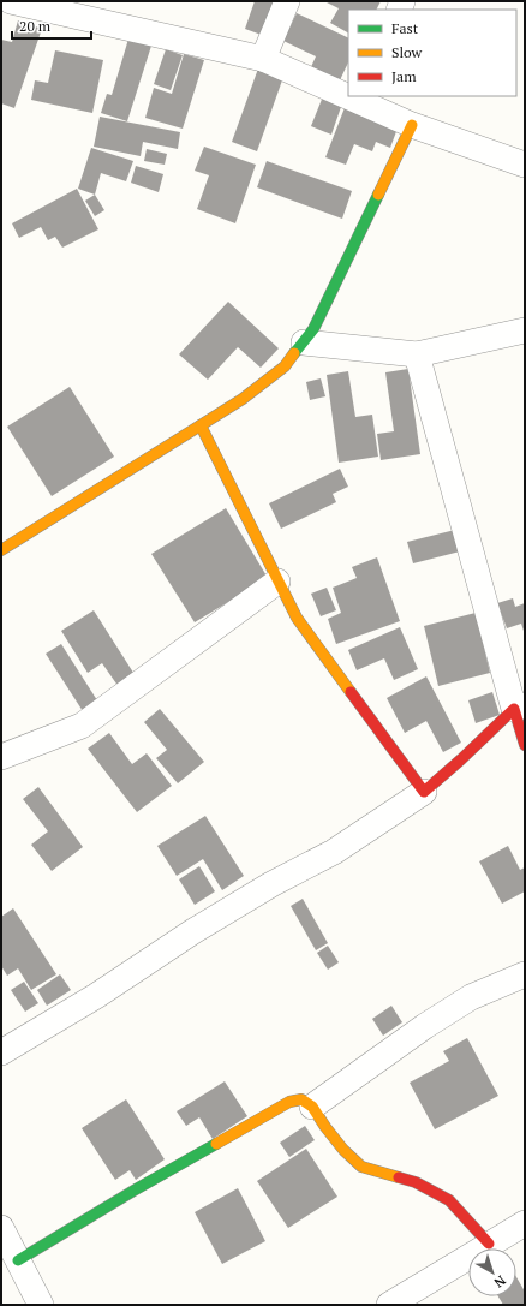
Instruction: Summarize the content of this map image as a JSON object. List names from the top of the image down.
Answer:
{
  "legend": ["Fast", "Slow", "Jam"],
  "scale_bar": "20 m",
  "north": "bottom right"
}
